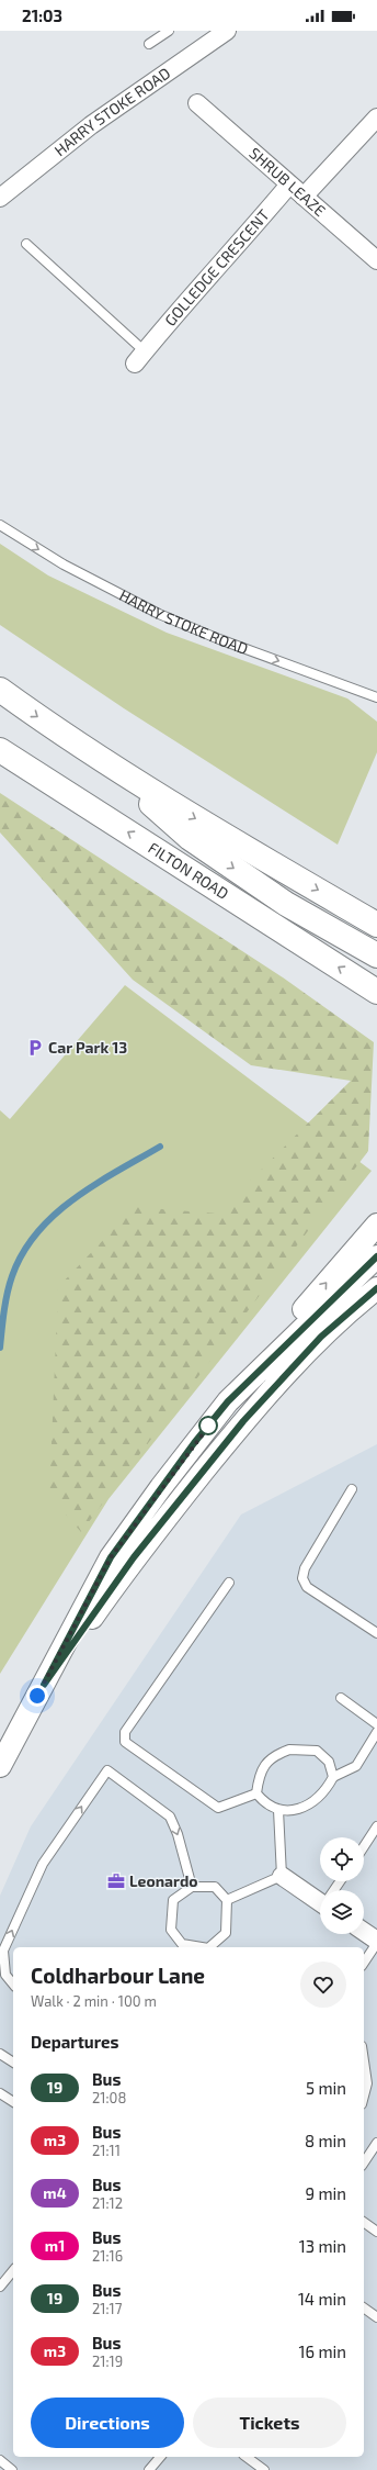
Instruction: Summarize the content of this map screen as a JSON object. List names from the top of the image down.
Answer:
{
  "streets": {
    "main road": ["FILTON ROAD"],
    "street": ["HARRY STOKE ROAD", "SHRUB LEAZE", "GOLLEDGE CRESCENT"]
  },
  "crossings": [
    ["SHRUB LEAZE", "GOLLEDGE CRESCENT"]
  ],
  "one_way": ["HARRY STOKE ROAD"],
  "places": {
    "parking": ["Car Park 13"],
    "office": ["Leonardo"]
  },
  "lines": ["bus line 19"],
  "page": {
    "status": "21:03",
    "heading": [
      ["Coldharbour Lane", "Walk · 2 min · 100 m"],
      "Departures"
    ],
    "list": [
      {
        "mark": "19",
        "name": "Bus",
        "note": "21:08",
        "value": "5 min"
      },
      {
        "mark": "m3",
        "name": "Bus",
        "note": "21:11",
        "value": "8 min"
      },
      {
        "mark": "m4",
        "name": "Bus",
        "note": "21:12",
        "value": "9 min"
      },
      {
        "mark": "m1",
        "name": "Bus",
        "note": "21:16",
        "value": "13 min"
      },
      {
        "mark": "19",
        "name": "Bus",
        "note": "21:17",
        "value": "14 min"
      },
      {
        "mark": "m3",
        "name": "Bus",
        "note": "21:19",
        "value": "16 min"
      }
    ],
    "buttons": ["Directions", "Tickets"]
  }
}
